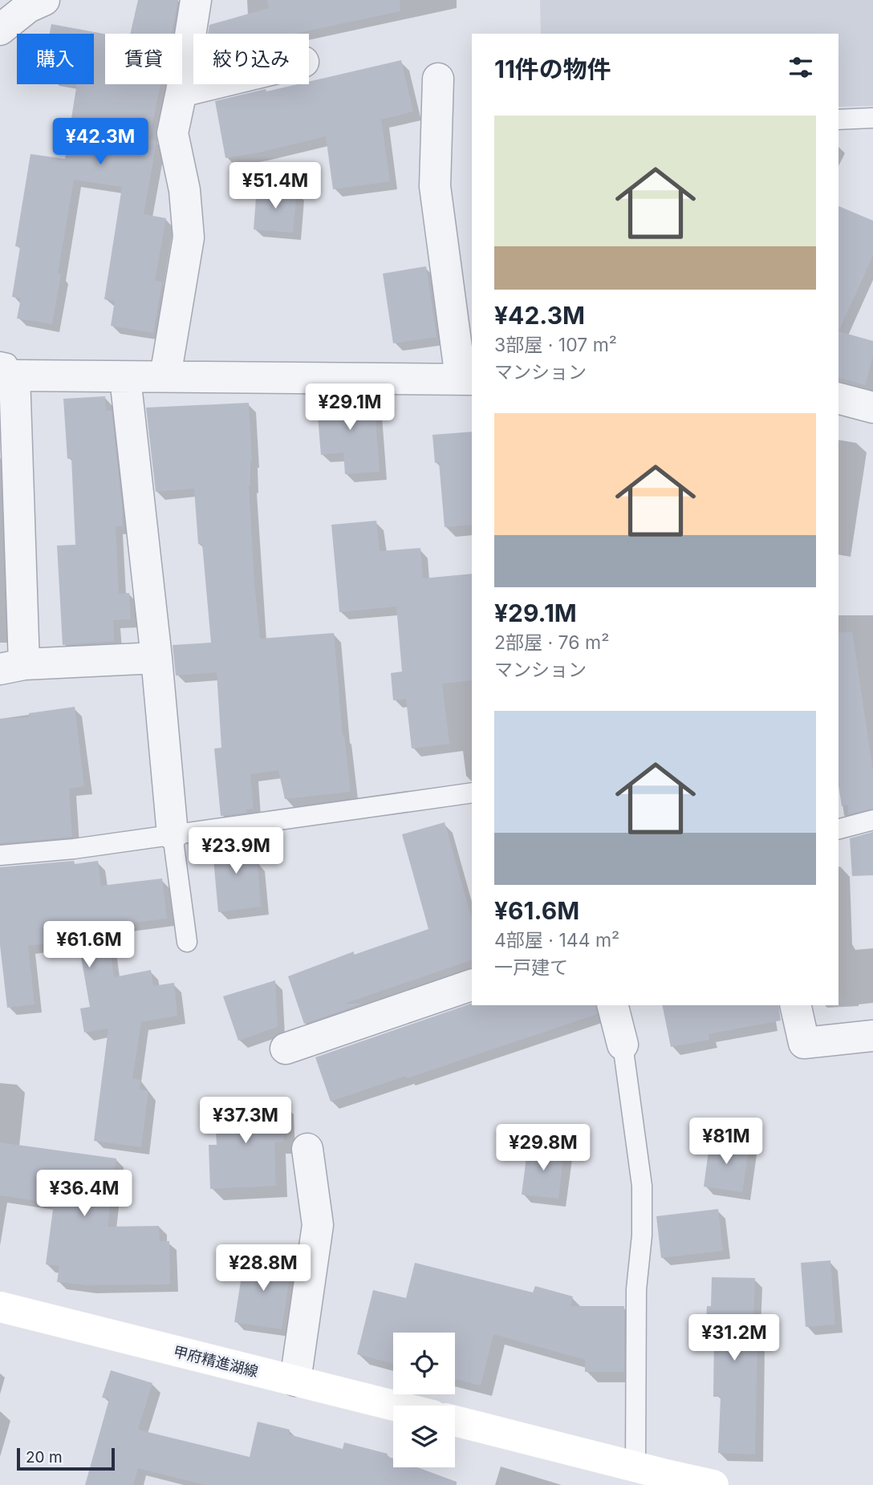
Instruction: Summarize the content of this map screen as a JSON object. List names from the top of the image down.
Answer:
{
  "streets": {
    "main road": ["甲府精進湖線"]
  },
  "scale_bar": "20 m",
  "page": {
    "chip": ["購入", "賃貸", "絞り込み"],
    "heading": "11件の物件",
    "list": [
      {
        "name": "¥42.3M",
        "note": "3部屋 · 107 m² · マンション"
      },
      {
        "name": "¥29.1M",
        "note": "2部屋 · 76 m² · マンション"
      },
      {
        "name": "¥61.6M",
        "note": "4部屋 · 144 m² · 一戸建て"
      }
    ],
    "price": [
      "¥42.3M",
      "¥51.4M",
      "¥29.1M",
      "¥23.9M",
      "¥61.6M",
      "¥37.3M",
      "¥81M",
      "¥29.8M",
      "¥36.4M",
      "¥28.8M",
      "¥31.2M"
    ],
    "scale": "20 m"
  }
}
